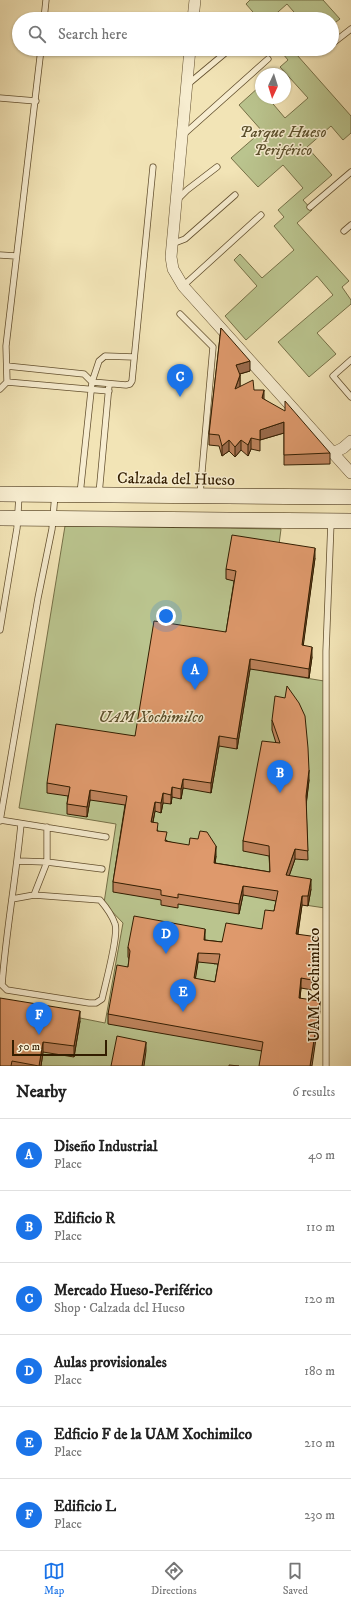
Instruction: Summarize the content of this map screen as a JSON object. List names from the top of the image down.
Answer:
{
  "streets": {
    "main road": ["Calzada del Hueso"],
    "lane": ["UAM Xochimilco"]
  },
  "parks": ["Parque Hueso Periférico", "UAM Xochimilco"],
  "scale_bar": "50 m",
  "north": "bottom",
  "page": {
    "search": "Search here",
    "pins": [
      "C",
      "A",
      "B",
      "D",
      "E",
      "F"
    ],
    "scale": "50 m",
    "heading": ["Nearby", "6 results"],
    "list": [
      {
        "mark": "A",
        "name": "Diseño Industrial",
        "note": "Place",
        "value": "40 m"
      },
      {
        "mark": "B",
        "name": "Edificio R",
        "note": "Place",
        "value": "110 m"
      },
      {
        "mark": "C",
        "name": "Mercado Hueso-Periférico",
        "note": "Shop · Calzada del Hueso",
        "value": "120 m"
      },
      {
        "mark": "D",
        "name": "Aulas provisionales",
        "note": "Place",
        "value": "180 m"
      },
      {
        "mark": "E",
        "name": "Edficio F de la UAM Xochimilco",
        "note": "Place",
        "value": "210 m"
      },
      {
        "mark": "F",
        "name": "Edificio L",
        "note": "Place",
        "value": "230 m"
      }
    ],
    "nav": ["Map", "Directions", "Saved"]
  }
}
